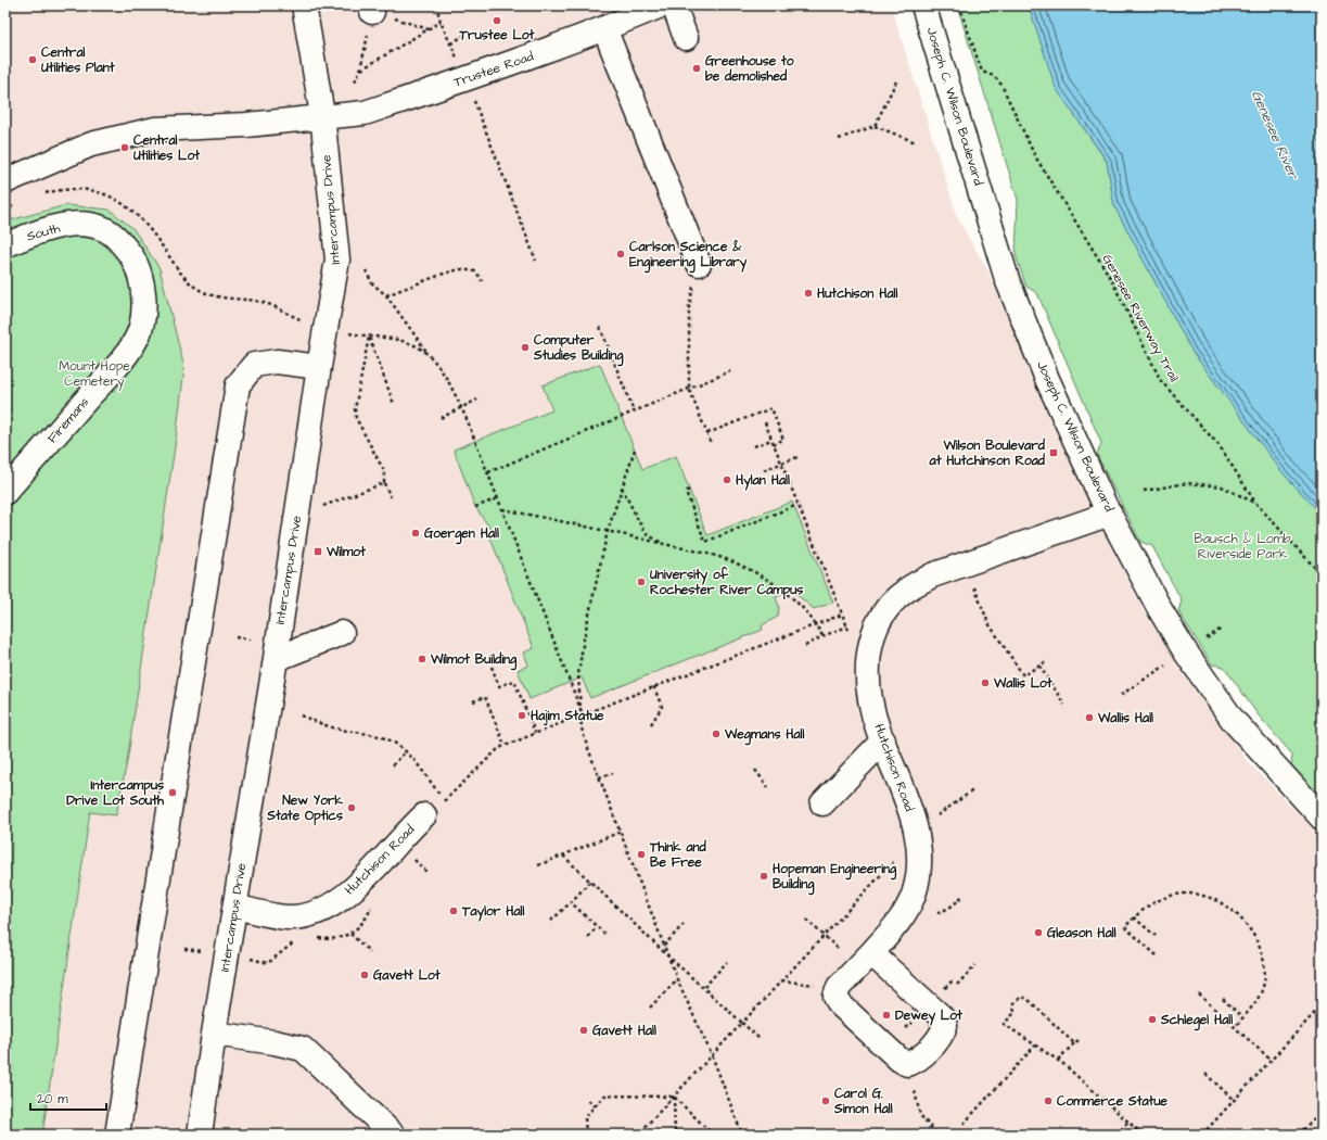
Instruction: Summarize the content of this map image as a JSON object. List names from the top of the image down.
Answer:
{
  "streets": {
    "street": [
      "Trustee Road",
      "Joseph C. Wilson Boulevard",
      "Intercampus Drive",
      "South",
      "Firemans",
      "Hutchison Road"
    ],
    "path": ["Genesee Riverway Trail"]
  },
  "crossings": [
    ["Trustee Road", "Intercampus Drive"],
    ["Joseph C. Wilson Boulevard", "Hutchison Road"],
    ["Intercampus Drive", "Hutchison Road"],
    ["South", "Firemans"]
  ],
  "water": ["Genesee River"],
  "parks": ["Mount Hope Cemetery", "Bausch & Lomb Riverside Park"],
  "places": {
    "other": [
      "Trustee Lot",
      "Central Utilities Plant",
      "Greenhouse to be demolished",
      "Central Utilities Lot",
      "Carlson Science & Engineering Library",
      "Hutchison Hall",
      "Computer Studies Building",
      "Hylan Hall",
      "Goergen Hall",
      "University of Rochester River Campus",
      "Wilmot Building",
      "Wallis Lot",
      "Hajim Statue",
      "Wallis Hall",
      "Wegmans Hall",
      "Intercampus Drive Lot South",
      "New York State Optics",
      "Think and Be Free",
      "Hopeman Engineering Building",
      "Taylor Hall",
      "Gleason Hall",
      "Gavett Lot",
      "Dewey Lot",
      "Schlegel Hall",
      "Gavett Hall",
      "Carol G. Simon Hall",
      "Commerce Statue"
    ],
    "transit": ["Wilson Boulevard at Hutchinson Road", "Wilmot"]
  },
  "scale_bar": "20 m"
}
